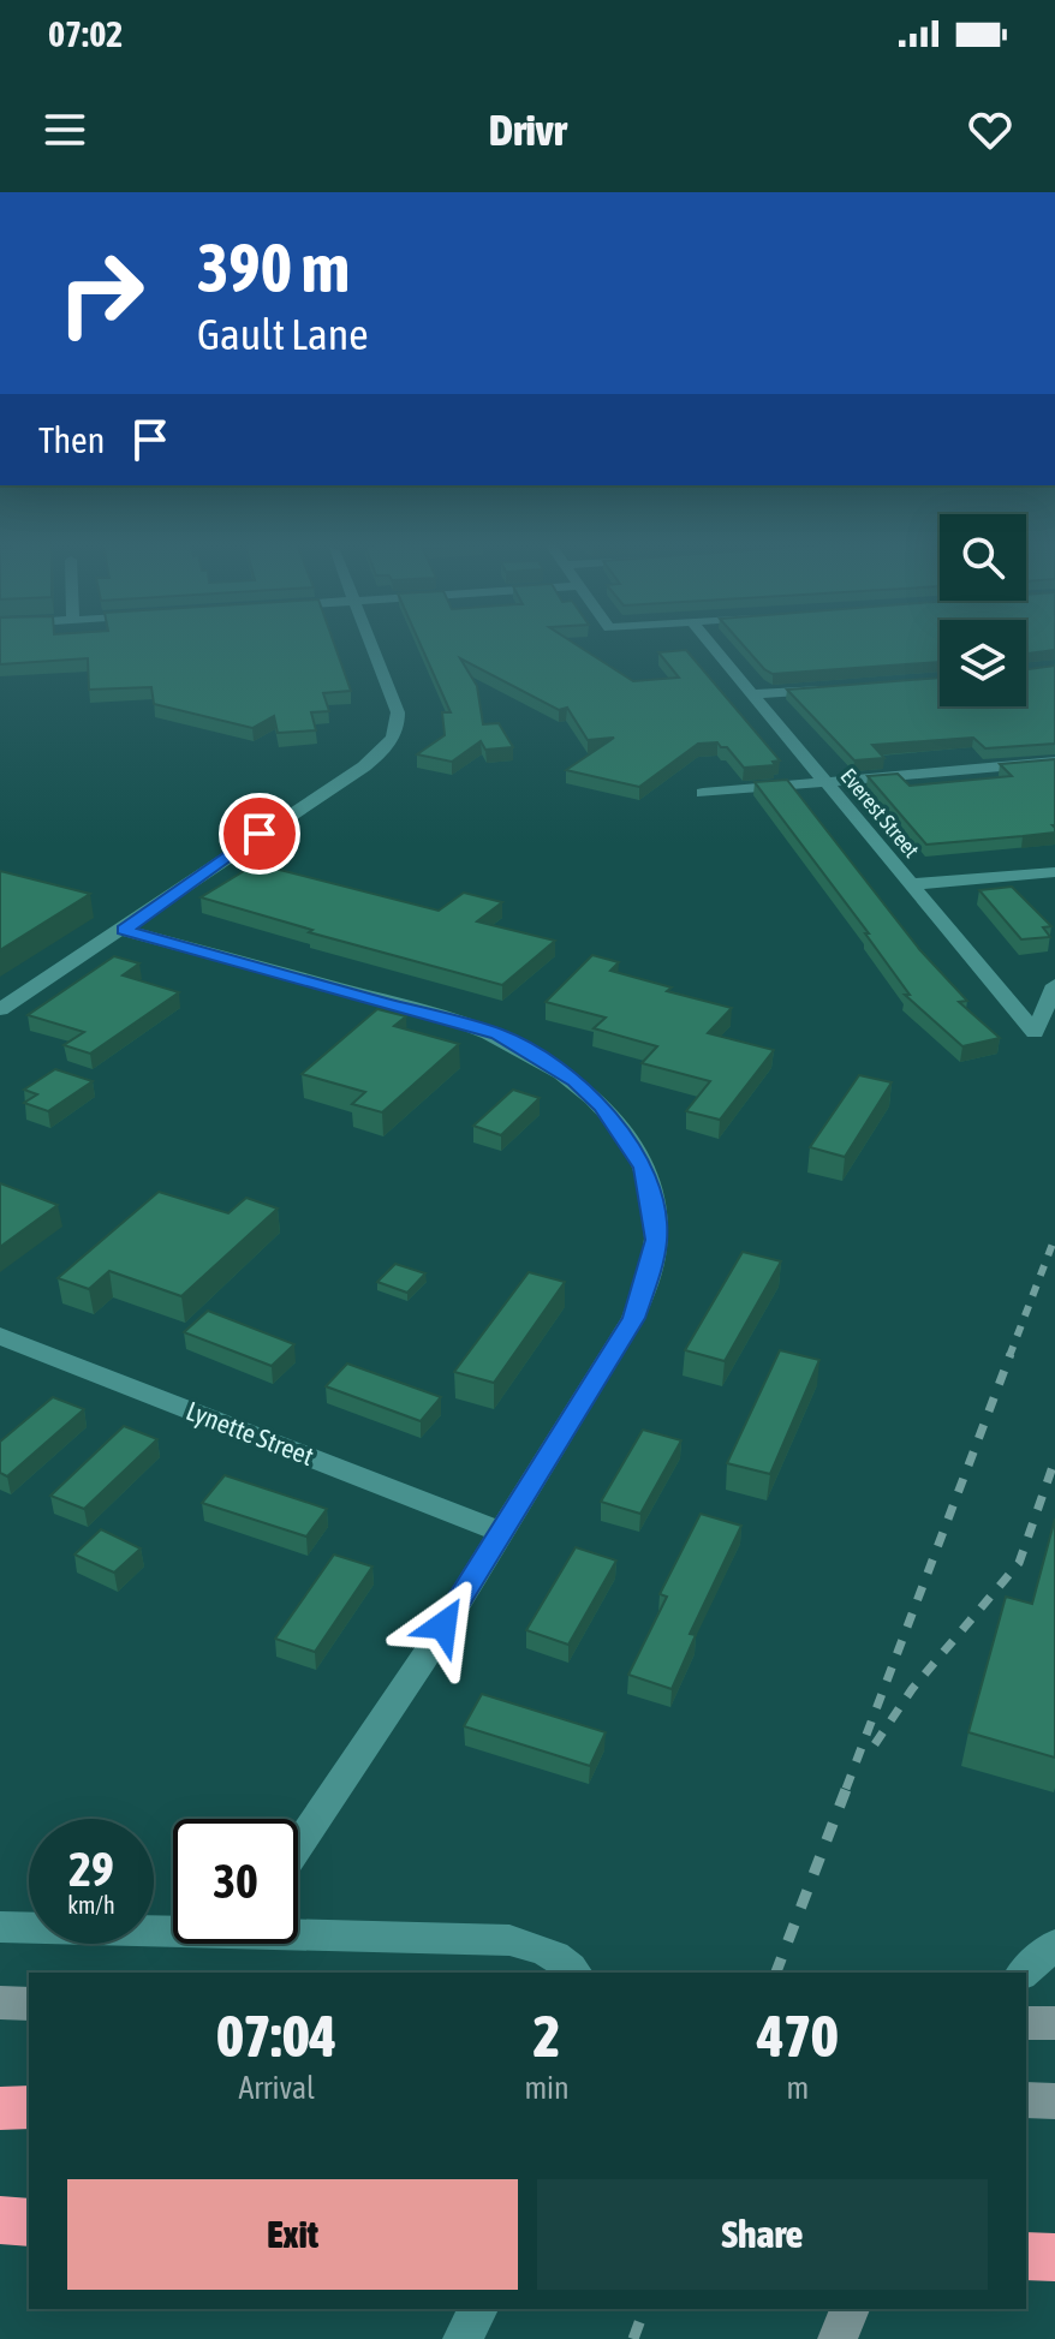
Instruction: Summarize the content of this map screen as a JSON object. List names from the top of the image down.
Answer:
{
  "streets": {
    "street": ["Everest Street", "Lynette Street"]
  },
  "page": {
    "status": "07:02",
    "header": "Drivr",
    "turn": ["390 m", "Gault Lane"],
    "then": "Then",
    "speed": "29 km/h",
    "limit": "30",
    "eta": [
      "07:04",
      "Arrival",
      "2",
      "min",
      "470",
      "m"
    ],
    "buttons": ["Exit", "Share"]
  }
}
